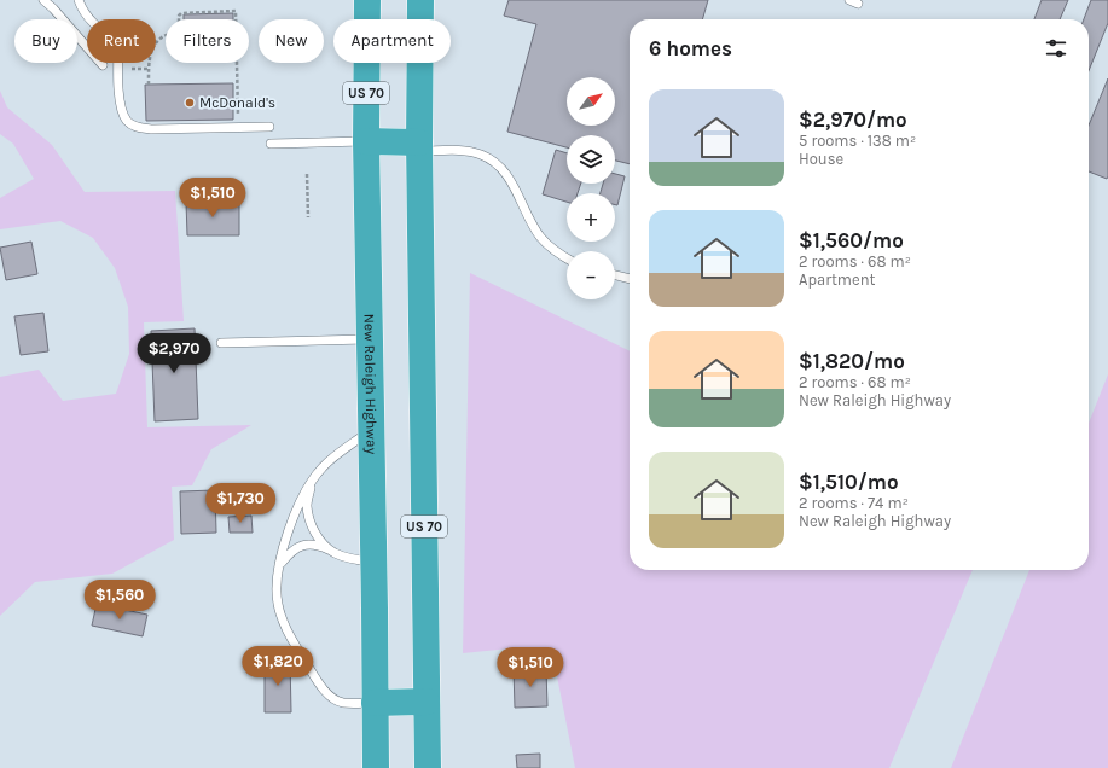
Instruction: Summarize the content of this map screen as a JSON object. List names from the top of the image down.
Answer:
{
  "streets": {
    "highway": ["US 70", "New Raleigh Highway"]
  },
  "places": ["McDonald's"],
  "north": "top right",
  "page": {
    "chip": [
      "Buy",
      "Rent",
      "Filters",
      "New",
      "Apartment"
    ],
    "heading": "6 homes",
    "map_buttons": ["+", "−"],
    "list": [
      {
        "name": "$2,970/mo",
        "note": "5 rooms · 138 m² · House"
      },
      {
        "name": "$1,560/mo",
        "note": "2 rooms · 68 m² · Apartment"
      },
      {
        "name": "$1,820/mo",
        "note": "2 rooms · 68 m² · New Raleigh Highway"
      },
      {
        "name": "$1,510/mo",
        "note": "2 rooms · 74 m² · New Raleigh Highway"
      }
    ],
    "price": [
      "$1,510",
      "$2,970",
      "$1,730",
      "$1,560",
      "$1,820",
      "$1,510"
    ]
  }
}
